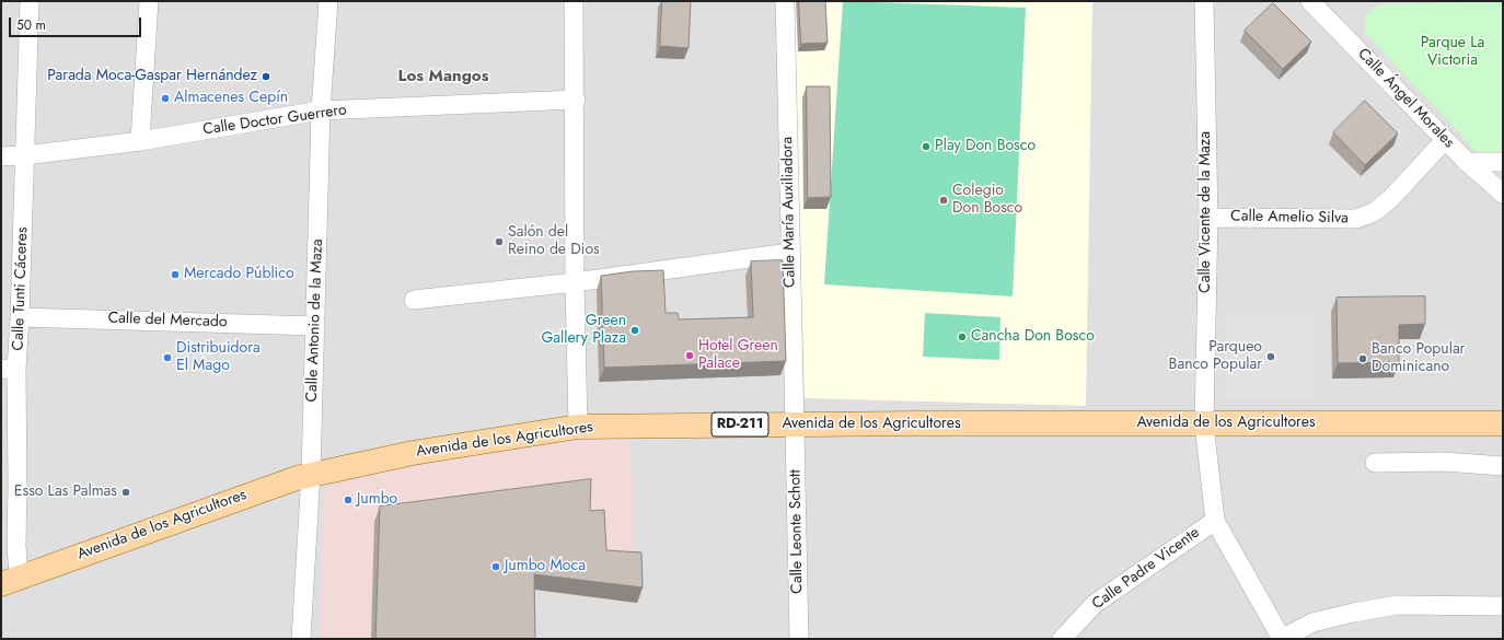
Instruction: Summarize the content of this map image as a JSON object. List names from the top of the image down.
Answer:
{
  "streets": {
    "main road": ["Avenida de los Agricultores", "RD-211"],
    "street": [
      "Calle Ángel Morales",
      "Calle Doctor Guerrero",
      "Calle María Auxiliadora",
      "Calle Vicente de la Maza",
      "Calle Amelio Silva",
      "Calle Tunti Cáceres",
      "Calle del Mercado",
      "Calle Antonio de la Maza",
      "Calle Leonte Schott",
      "Calle Padre Vicente"
    ]
  },
  "crossings": [
    ["Calle Ángel Morales", "Calle Amelio Silva"],
    ["Calle Doctor Guerrero", "Calle Tunti Cáceres"],
    ["Calle Doctor Guerrero", "Calle Antonio de la Maza"],
    ["Calle María Auxiliadora", "Avenida de los Agricultores"],
    ["Calle María Auxiliadora", "Calle Leonte Schott"],
    ["Calle Vicente de la Maza", "Calle Amelio Silva"],
    ["Calle Vicente de la Maza", "Avenida de los Agricultores"],
    ["Calle Vicente de la Maza", "Calle Padre Vicente"],
    ["Calle Tunti Cáceres", "Calle del Mercado"],
    ["Calle Tunti Cáceres", "Avenida de los Agricultores"],
    ["Calle del Mercado", "Calle Antonio de la Maza"],
    ["Calle Antonio de la Maza", "Avenida de los Agricultores"],
    ["Avenida de los Agricultores", "Calle Leonte Schott"]
  ],
  "districts": ["Los Mangos"],
  "parks": ["Parque La Victoria"],
  "places": [
    "Parada Moca-Gaspar Hernández",
    "Almacenes Cepín",
    "Play Don Bosco",
    "Colegio Don Bosco",
    "Salón del Reino de Dios",
    "Mercado Público",
    "Green Gallery Plaza",
    "Cancha Don Bosco",
    "Hotel Green Palace",
    "Parqueo Banco Popular",
    "Distribuidora El Mago",
    "Banco Popular Dominicano",
    "Esso Las Palmas",
    "Jumbo",
    "Jumbo Moca"
  ],
  "scale_bar": "50 m"
}
